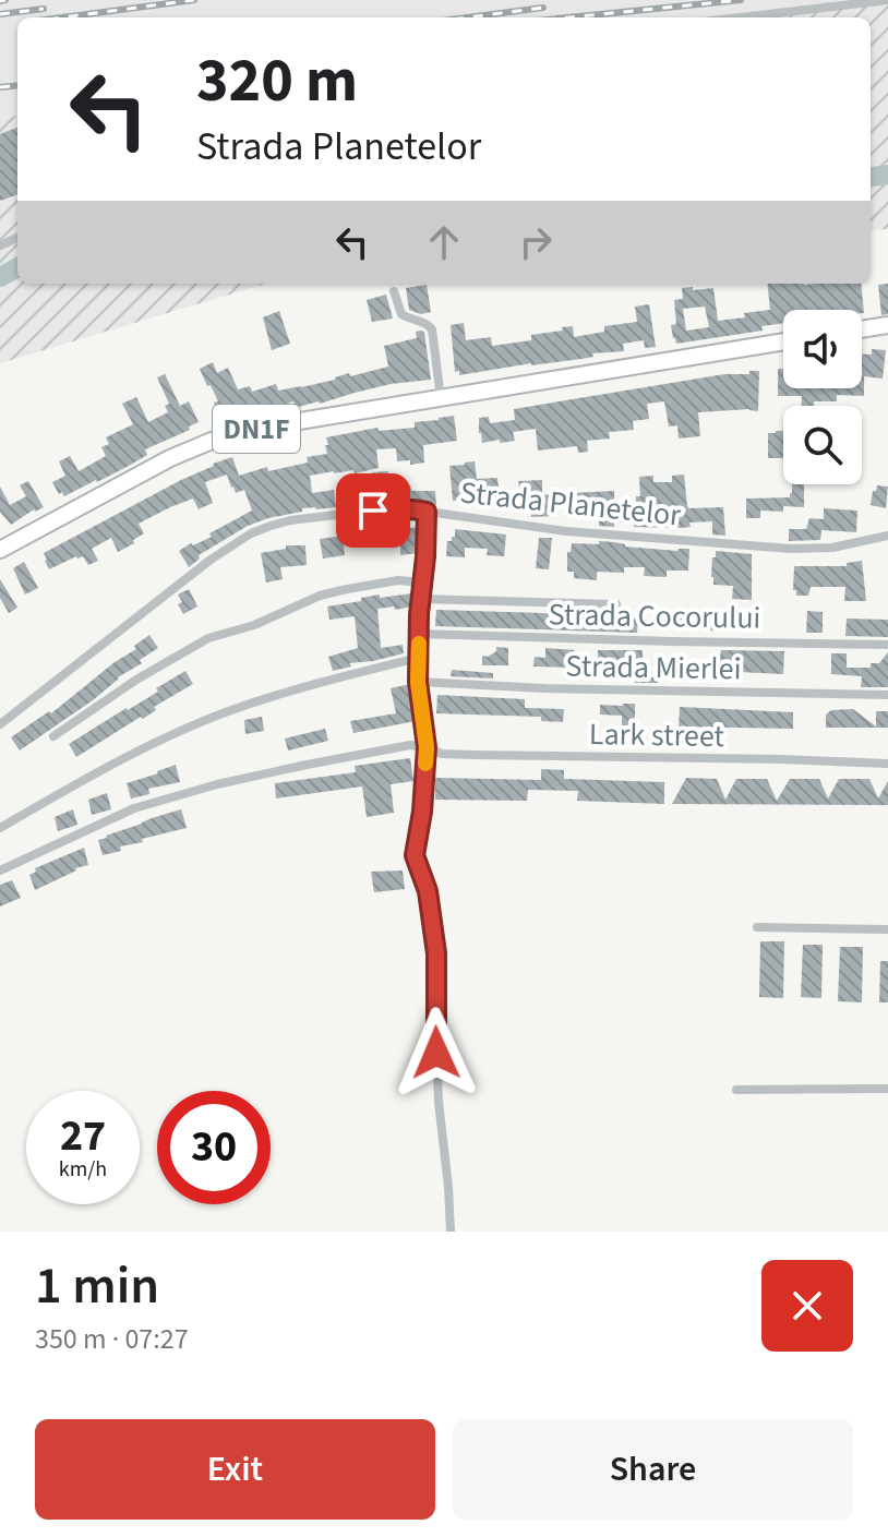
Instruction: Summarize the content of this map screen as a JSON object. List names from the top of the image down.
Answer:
{
  "streets": {
    "main road": ["DN1F"],
    "street": [
      "Strada Planetelor",
      "Strada Cocorului",
      "Strada Mierlei",
      "Lark street"
    ]
  },
  "page": {
    "turn": ["320 m", "Strada Planetelor"],
    "speed": "27 km/h",
    "limit": "30",
    "heading": ["1 min", "350 m · 07:27"],
    "buttons": ["Exit", "Share"]
  }
}
